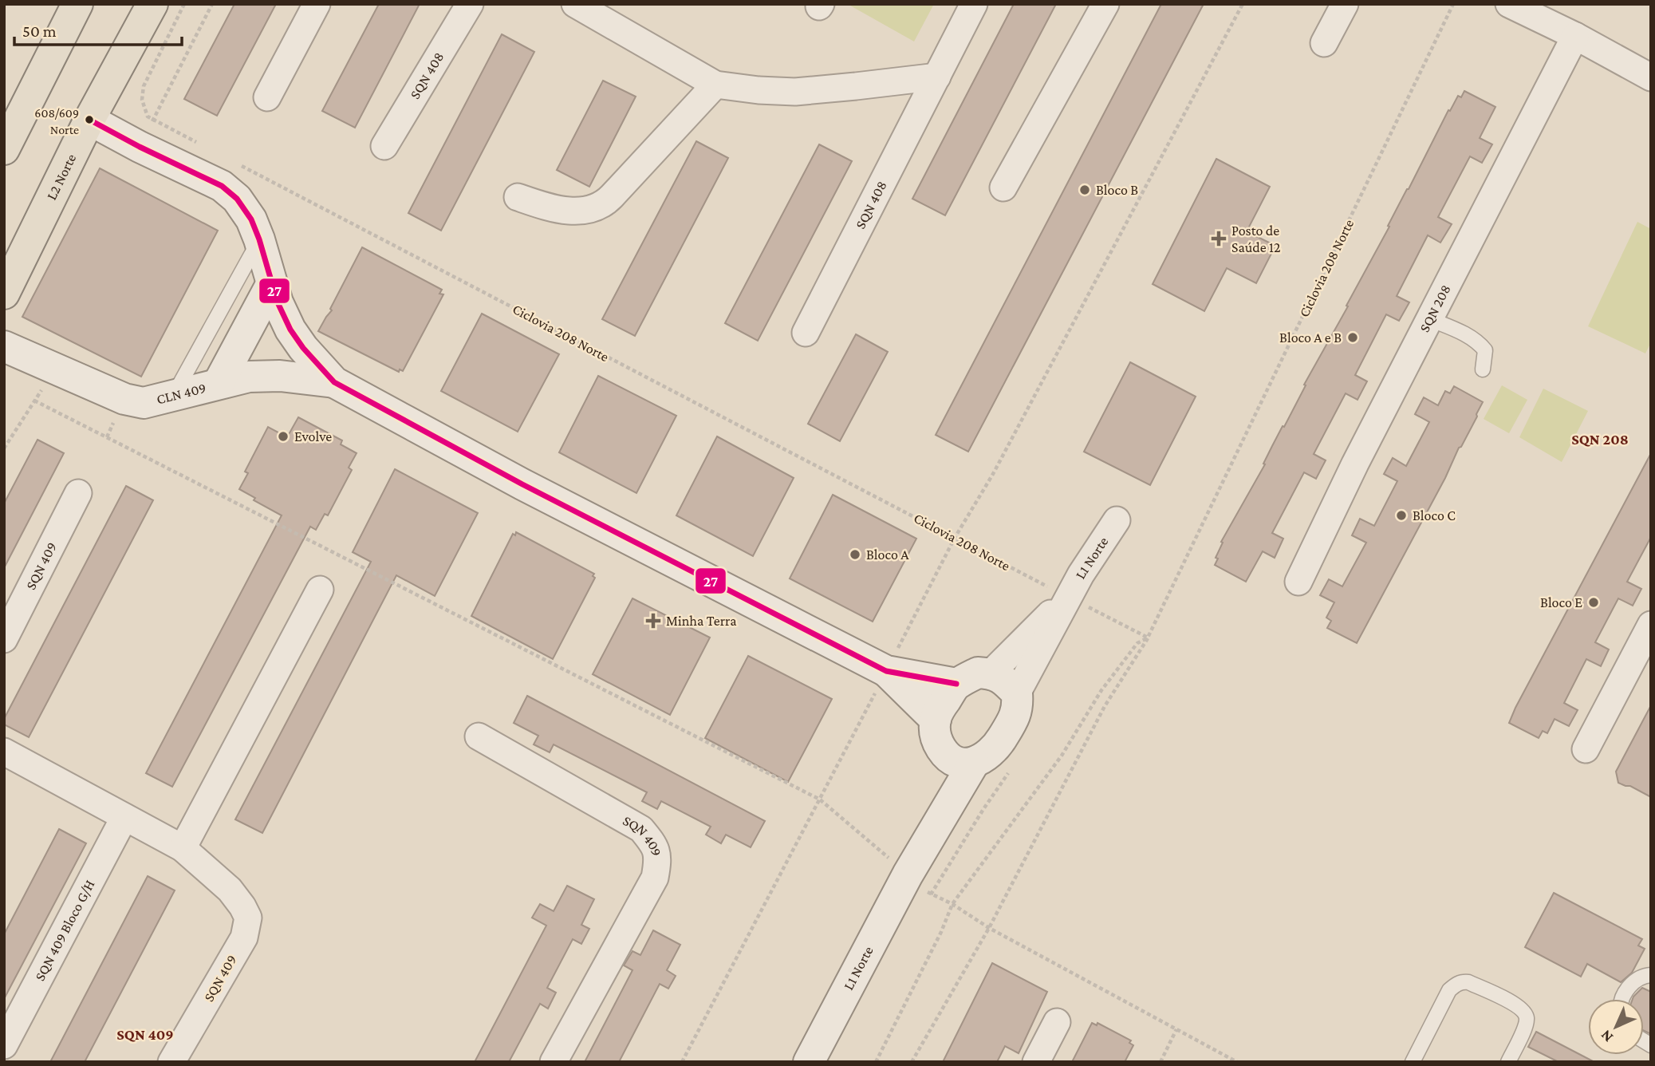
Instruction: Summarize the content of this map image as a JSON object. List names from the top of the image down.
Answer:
{
  "streets": {
    "main road": ["L2 Norte"],
    "street": [
      "SQN 408",
      "SQN 208",
      "CLN 409",
      "L1 Norte",
      "SQN 409",
      "SQN 409 Bloco G/H"
    ],
    "path": ["Ciclovia 208 Norte"]
  },
  "crossings": [
    ["Ciclovia 208 Norte", "L1 Norte"],
    ["SQN 409", "SQN 409 Bloco G/H"]
  ],
  "districts": ["SQN 208", "SQN 409"],
  "places": {
    "other": [
      "608/609 Norte",
      "Bloco B",
      "Bloco A e B",
      "Evolve",
      "Bloco C",
      "Bloco A",
      "Bloco E"
    ],
    "health": ["Posto de Saúde 12", "Minha Terra"]
  },
  "lines": ["transit line 27"],
  "scale_bar": "50 m",
  "north": "bottom left"
}
